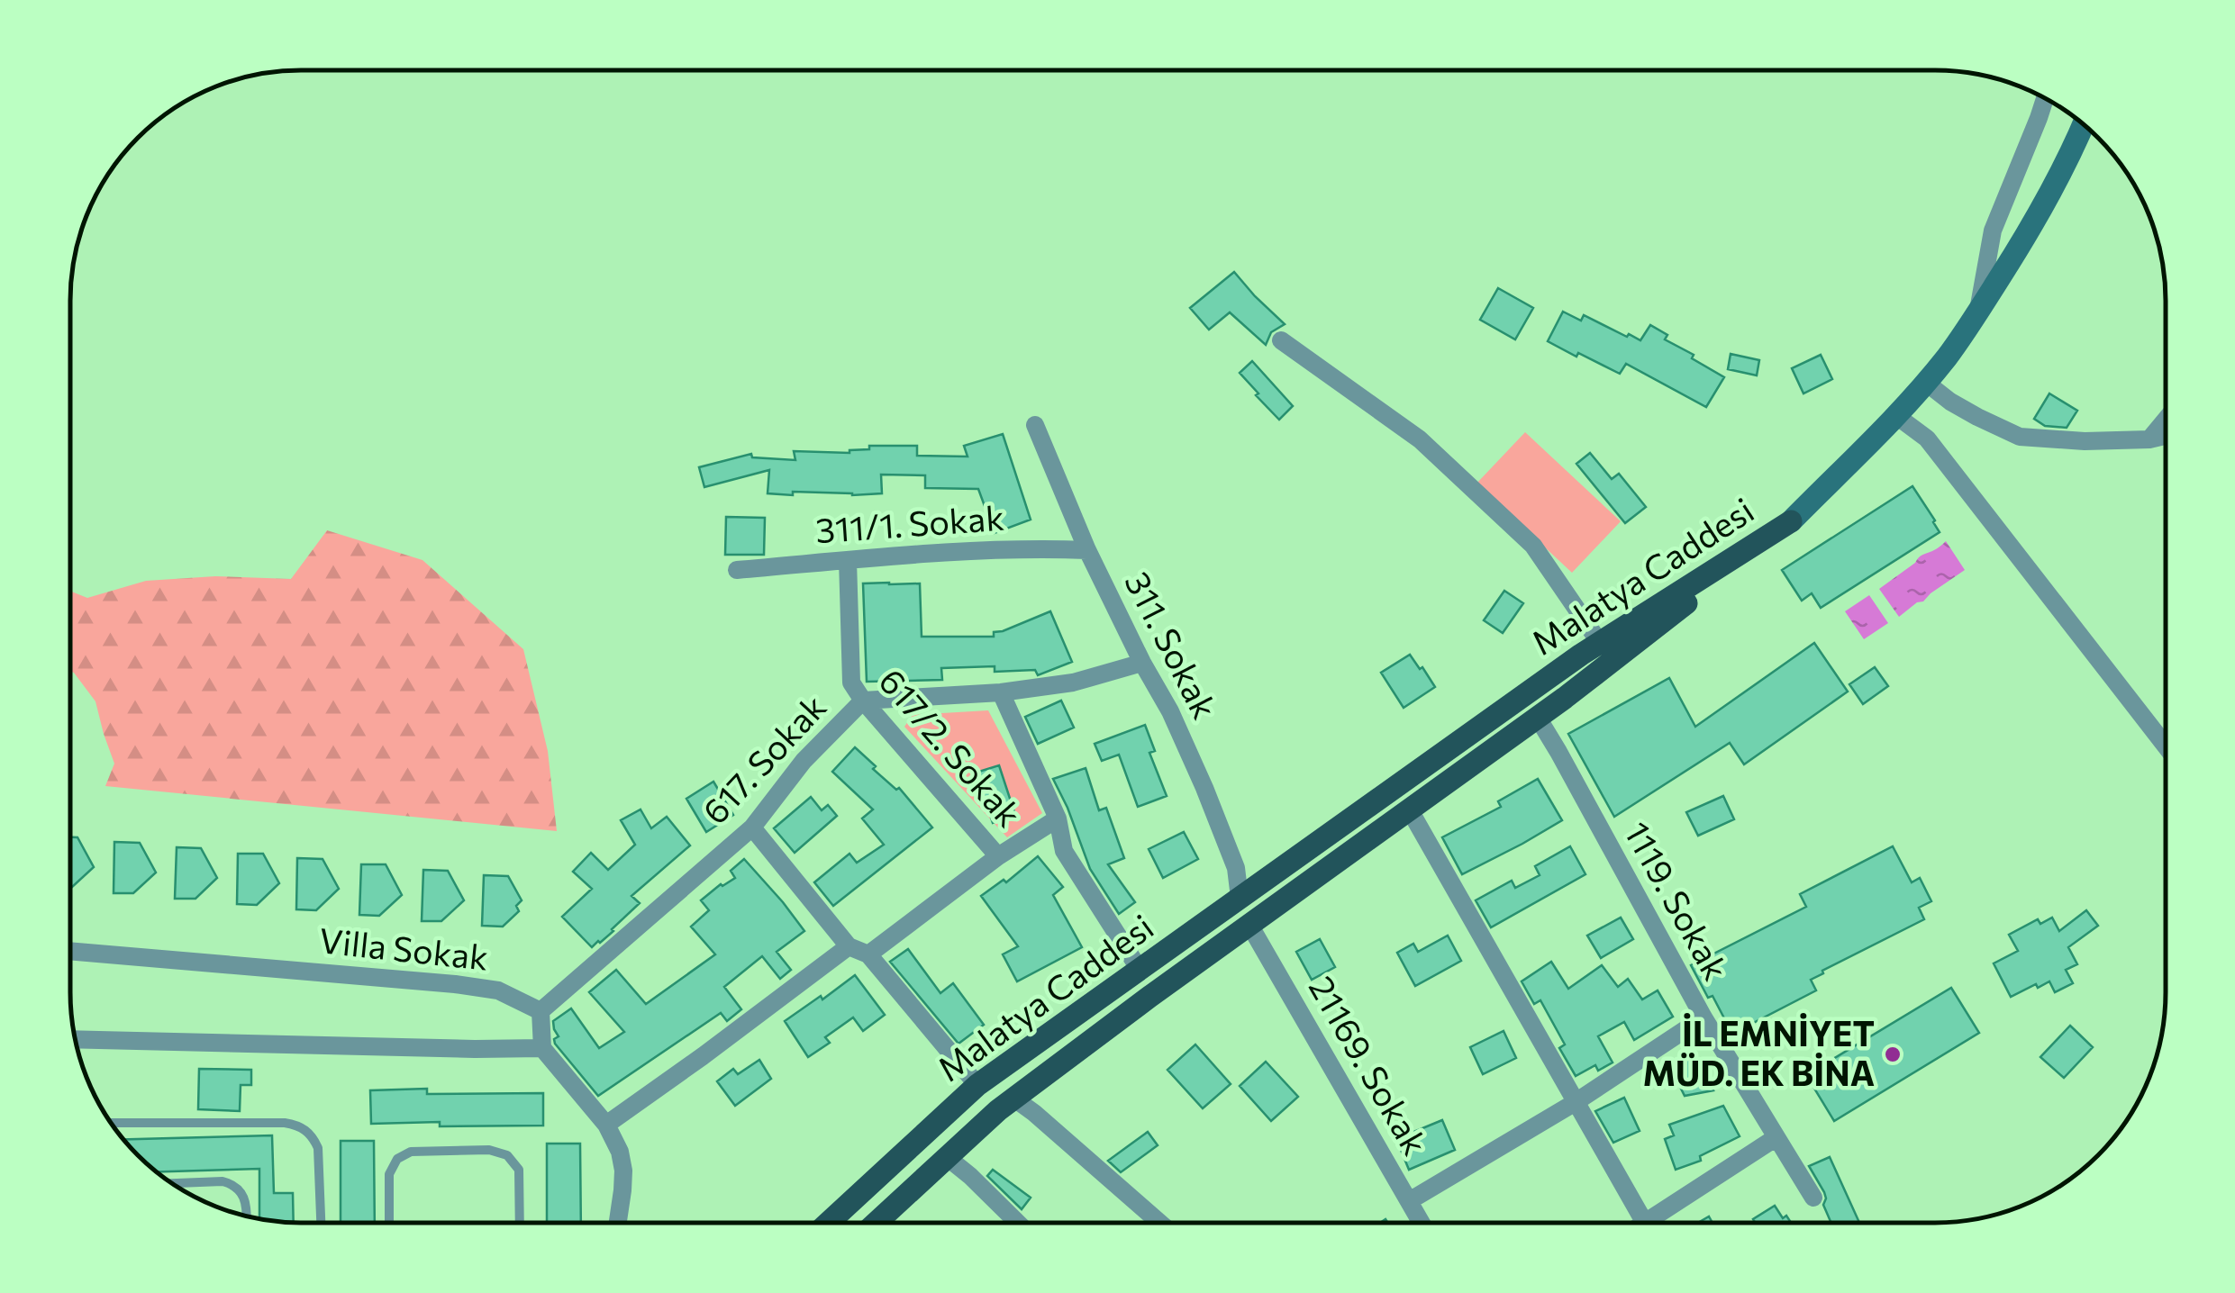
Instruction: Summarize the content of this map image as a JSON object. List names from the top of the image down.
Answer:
{
  "streets": {
    "main road": ["Malatya Caddesi"],
    "street": [
      "311/1. Sokak",
      "311. Sokak",
      "617/2. Sokak",
      "617. Sokak",
      "1119. Sokak",
      "Villa Sokak",
      "21169. Sokak"
    ]
  },
  "crossings": [
    ["311/1. Sokak", "311. Sokak"],
    ["311/1. Sokak", "617/2. Sokak"],
    ["Malatya Caddesi", "311. Sokak"],
    ["Malatya Caddesi", "1119. Sokak"],
    ["Malatya Caddesi", "21169. Sokak"],
    ["311. Sokak", "617. Sokak"],
    ["617/2. Sokak", "617. Sokak"],
    ["617. Sokak", "Villa Sokak"]
  ],
  "places": ["İL EMNİYET MÜD. EK BİNA"]
}
